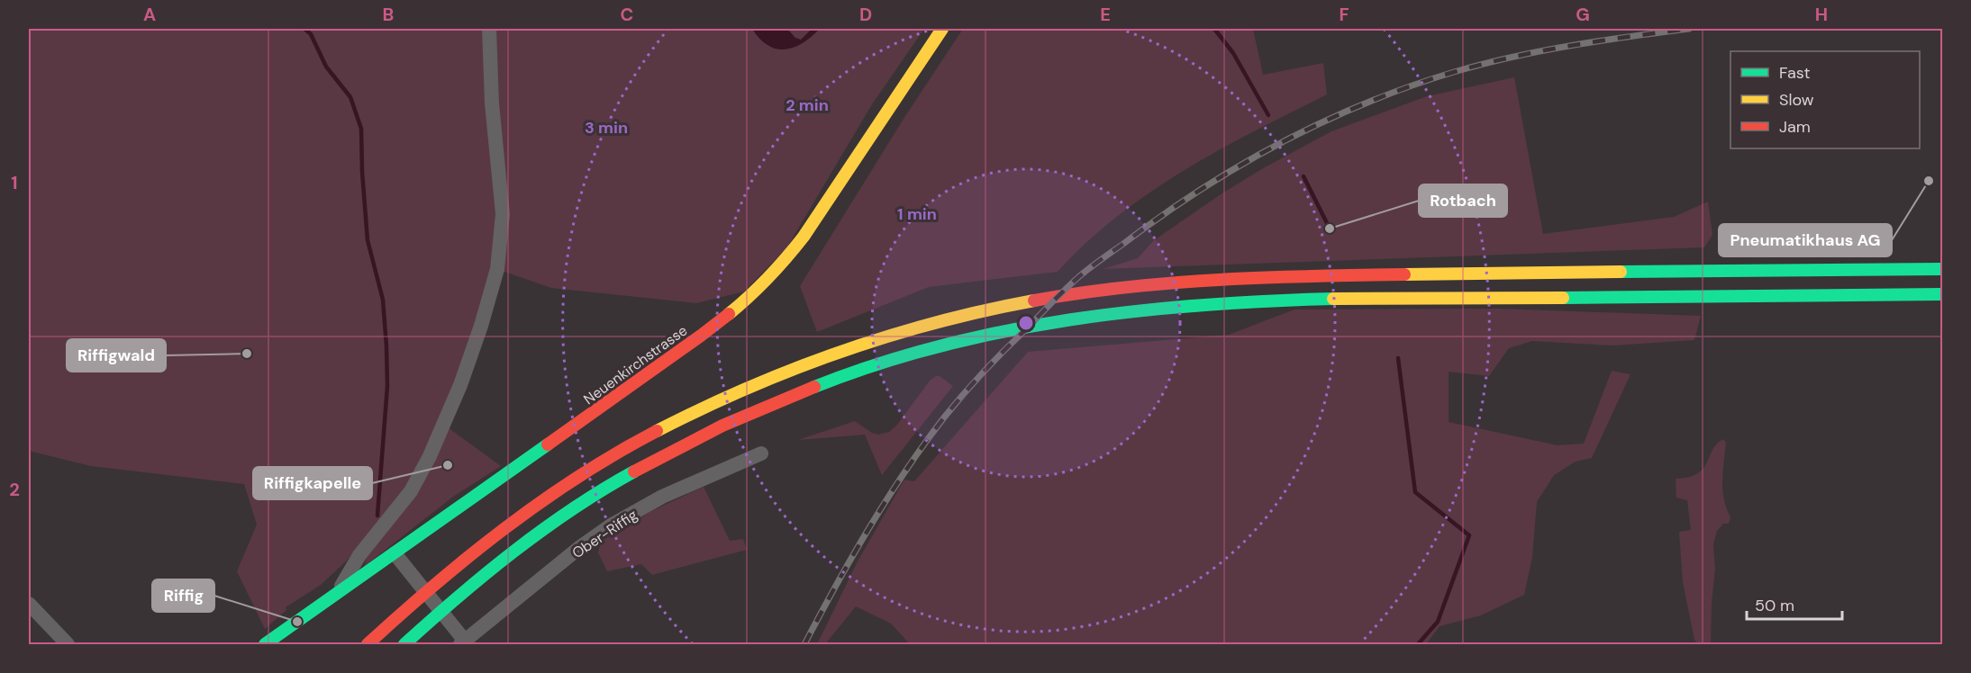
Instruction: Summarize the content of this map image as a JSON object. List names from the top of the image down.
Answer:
{
  "streets": {
    "main road": ["Neuenkirchstrasse"],
    "street": ["Ober-Riffig"]
  },
  "places": [
    "Pneumatikhaus AG",
    "Rotbach",
    "Riffigwald",
    "Riffigkapelle",
    "Riffig"
  ],
  "legend": ["Fast", "Slow", "Jam"],
  "scale_bar": "50 m",
  "grid": {
    "columns": [
      "A",
      "B",
      "C",
      "D",
      "E",
      "F",
      "G",
      "H"
    ],
    "rows": ["1", "2"]
  },
  "rings": ["2 min", "3 min", "1 min"]
}
